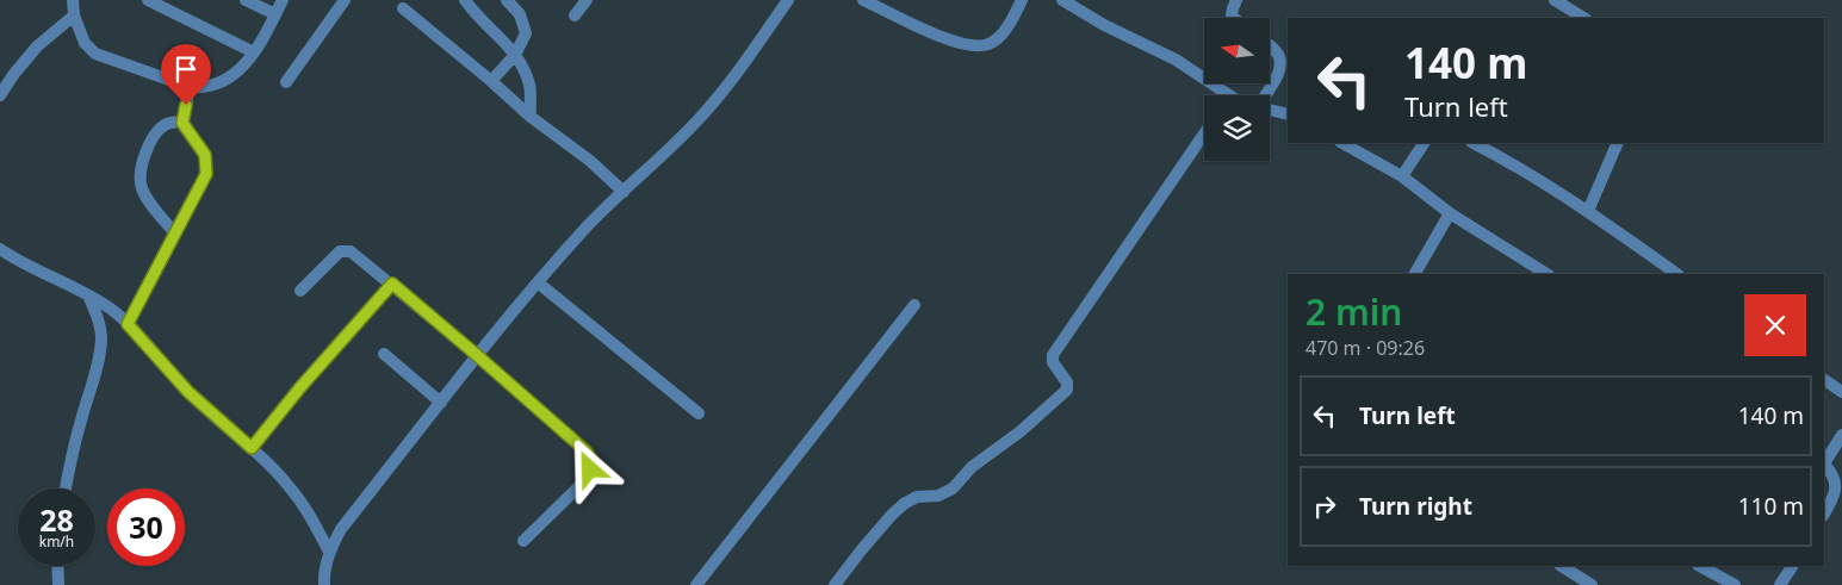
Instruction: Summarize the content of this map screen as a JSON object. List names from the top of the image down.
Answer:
{
  "north": "left",
  "page": {
    "turn": ["140 m", "Turn left"],
    "heading": ["2 min", "470 m · 09:26"],
    "list": [
      {
        "name": "Turn left",
        "value": "140 m"
      },
      {
        "name": "Turn right",
        "value": "110 m"
      }
    ],
    "speed": "28 km/h",
    "limit": "30"
  }
}
